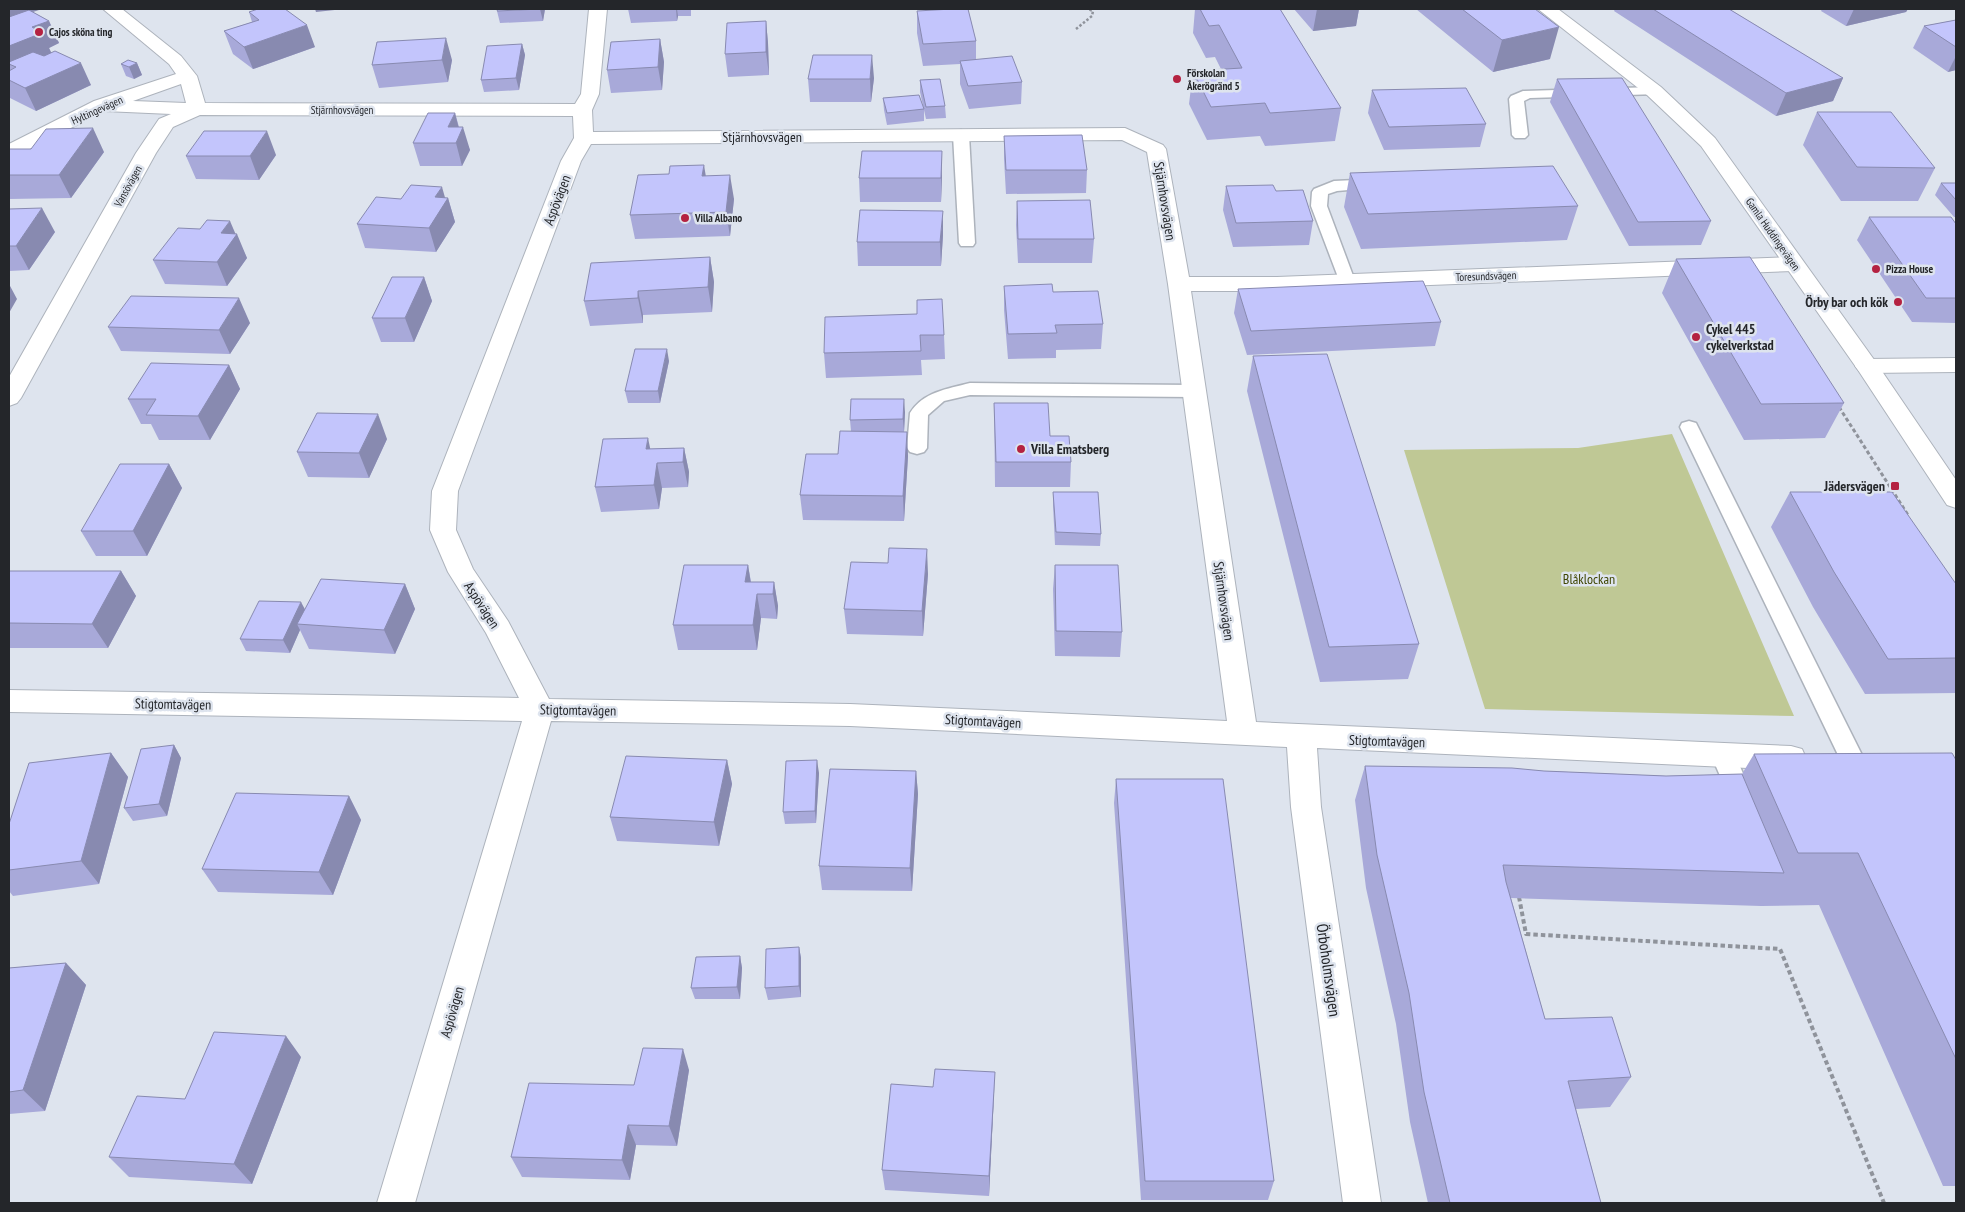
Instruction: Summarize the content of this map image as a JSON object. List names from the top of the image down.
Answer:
{
  "streets": {
    "street": [
      "Hyltingevägen",
      "Stjärnhovsvägen",
      "Vansövägen",
      "Aspövägen",
      "Gamla Huddingevägen",
      "Toresundsvägen",
      "Stigtomtavägen",
      "Örboholmsvägen"
    ]
  },
  "crossings": [
    ["Hyltingevägen", "Stjärnhovsvägen"],
    ["Stjärnhovsvägen", "Vansövägen"],
    ["Stjärnhovsvägen", "Aspövägen"],
    ["Stjärnhovsvägen", "Toresundsvägen"],
    ["Stjärnhovsvägen", "Stigtomtavägen"],
    ["Aspövägen", "Stigtomtavägen"],
    ["Gamla Huddingevägen", "Toresundsvägen"],
    ["Stigtomtavägen", "Örboholmsvägen"]
  ],
  "parks": ["Blåklockan"],
  "places": {
    "other": [
      "Cajos sköna ting",
      "Förskolan Åkerögränd 5",
      "Villa Albano",
      "Pizza House",
      "Örby bar och kök",
      "Cykel 445 cykelverkstad",
      "Villa Ematsberg"
    ],
    "transit": ["Jädersvägen"]
  }
}
